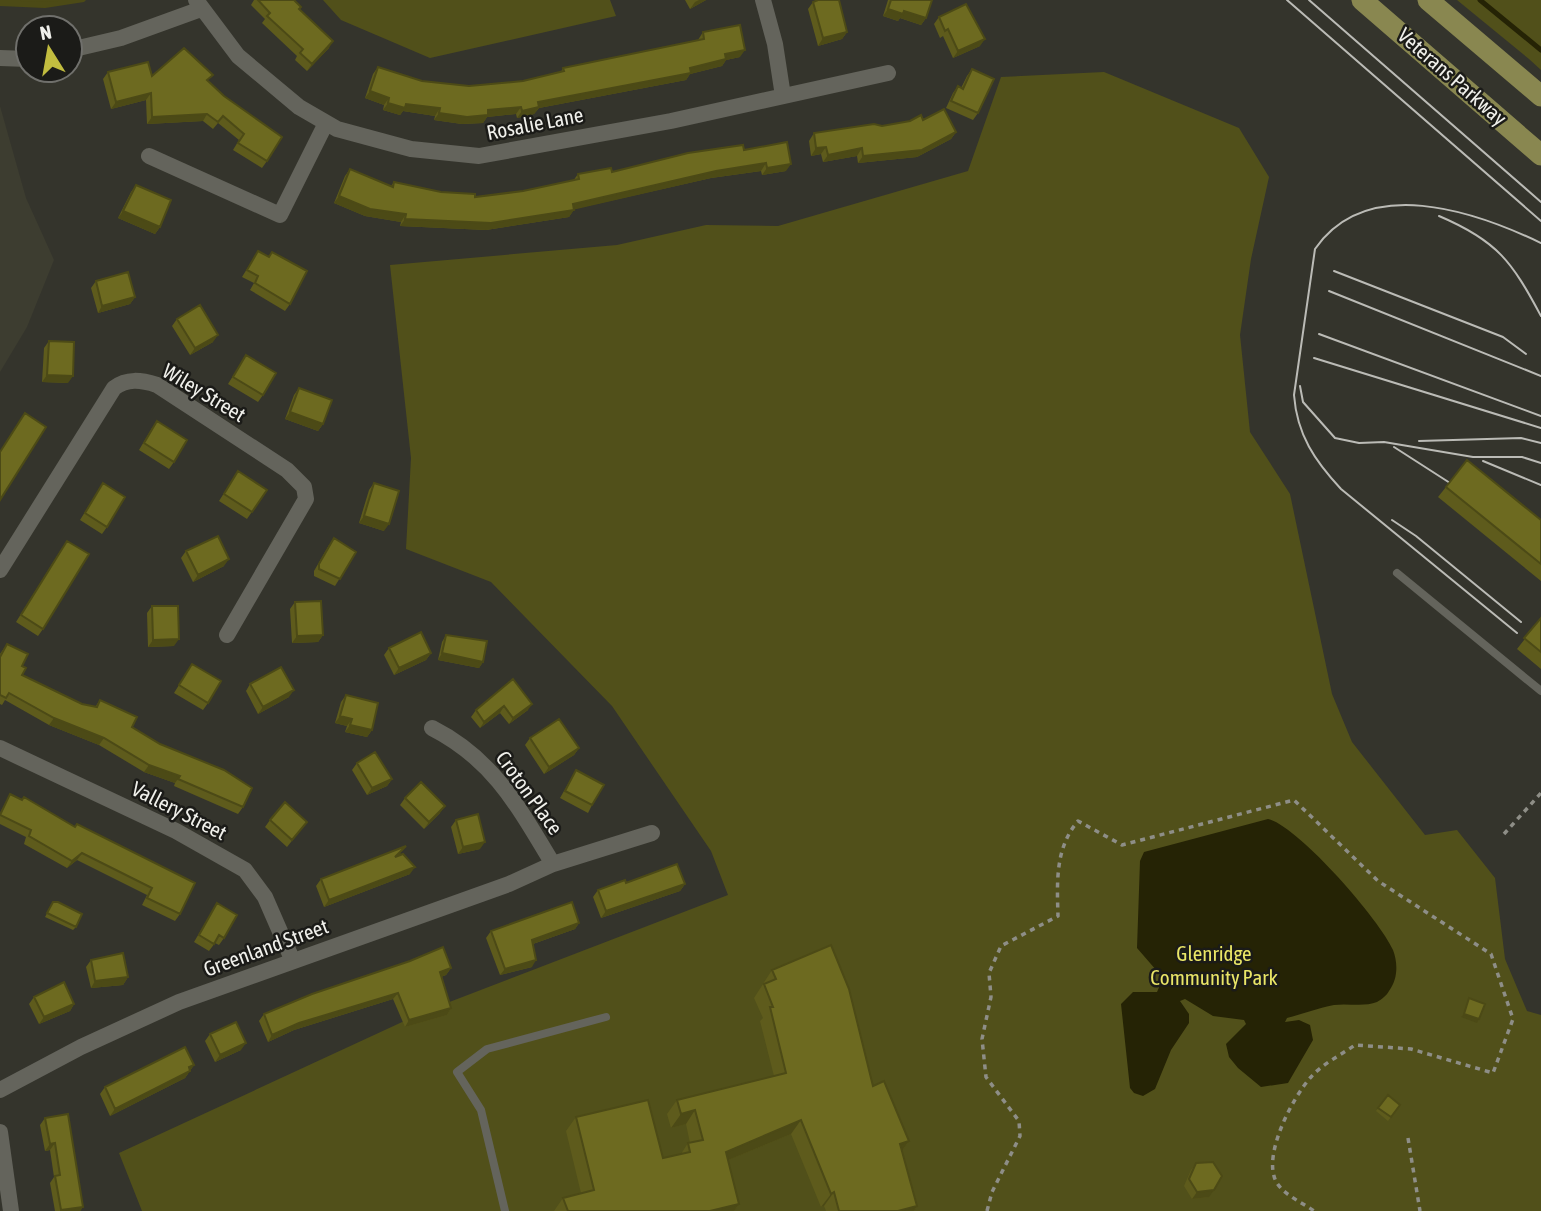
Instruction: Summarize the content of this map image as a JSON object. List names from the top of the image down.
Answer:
{
  "streets": {
    "main road": ["Veterans Parkway"],
    "street": [
      "Rosalie Lane",
      "Wiley Street",
      "Croton Place",
      "Vallery Street",
      "Greenland Street"
    ]
  },
  "crossings": [
    ["Croton Place", "Greenland Street"],
    ["Vallery Street", "Greenland Street"]
  ],
  "parks": ["Glenridge Community Park"],
  "north": "top"
}
